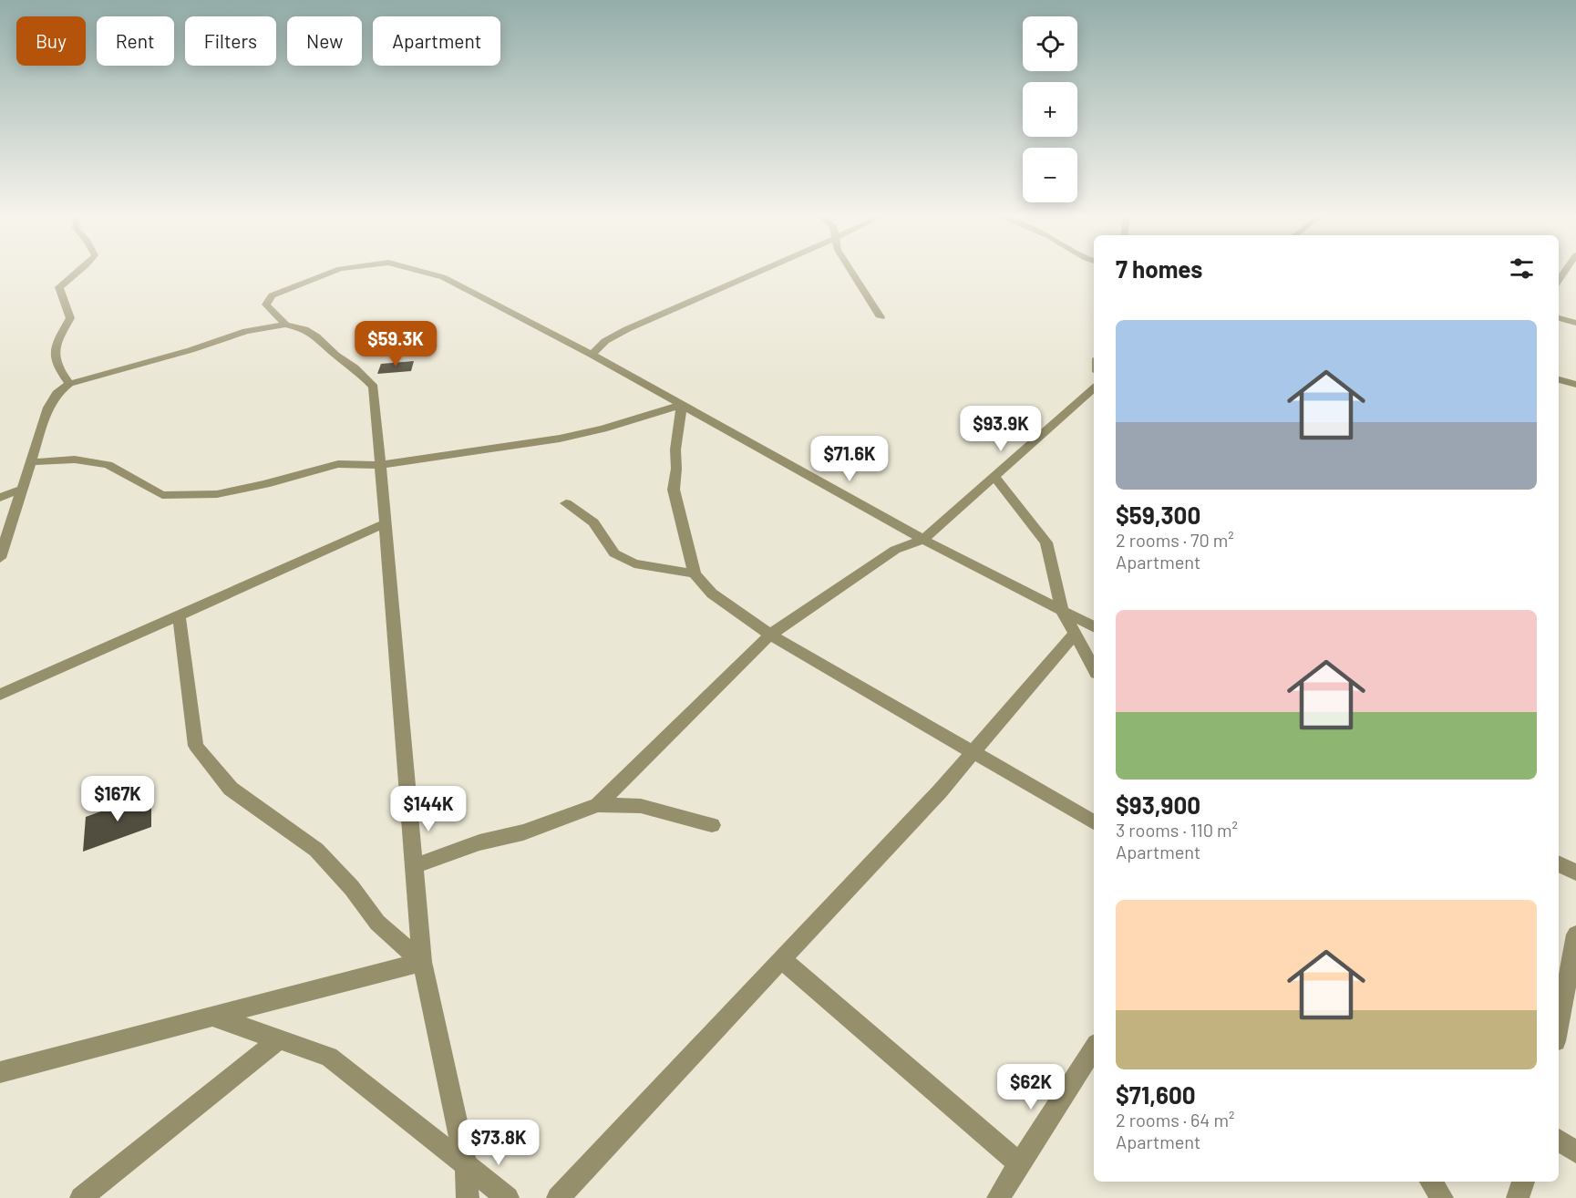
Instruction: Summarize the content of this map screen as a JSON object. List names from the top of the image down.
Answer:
{
  "page": {
    "map_buttons": ["+", "−"],
    "chip": [
      "Buy",
      "Rent",
      "Filters",
      "New",
      "Apartment"
    ],
    "heading": "7 homes",
    "list": [
      {
        "name": "$59,300",
        "note": "2 rooms · 70 m² · Apartment"
      },
      {
        "name": "$93,900",
        "note": "3 rooms · 110 m² · Apartment"
      },
      {
        "name": "$71,600",
        "note": "2 rooms · 64 m² · Apartment"
      }
    ],
    "price": [
      "$59.3K",
      "$93.9K",
      "$71.6K",
      "$167K",
      "$144K",
      "$62K",
      "$73.8K"
    ]
  }
}
